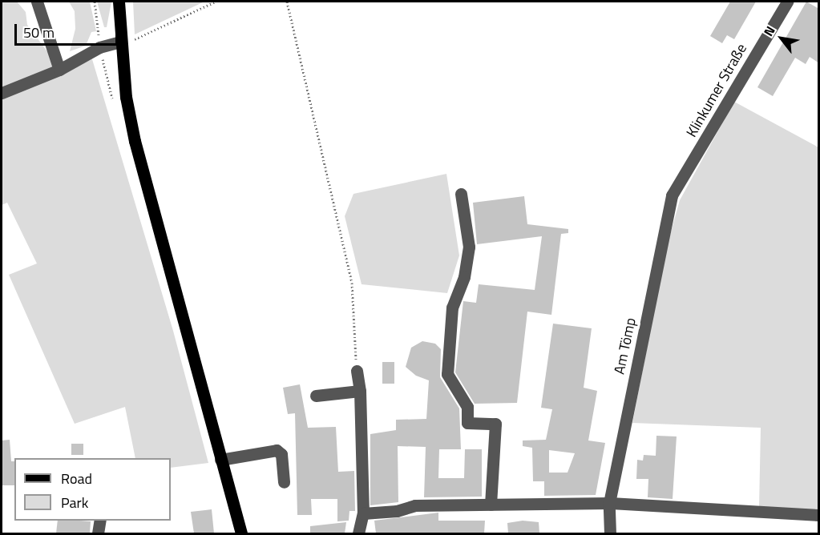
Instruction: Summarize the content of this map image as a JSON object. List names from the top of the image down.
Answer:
{
  "streets": {
    "street": ["Klinkumer Straße", "Am Tömp"]
  },
  "crossings": [
    ["Klinkumer Straße", "Am Tömp"]
  ],
  "legend": ["Road", "Park"],
  "scale_bar": "50 m",
  "north": "top left"
}
